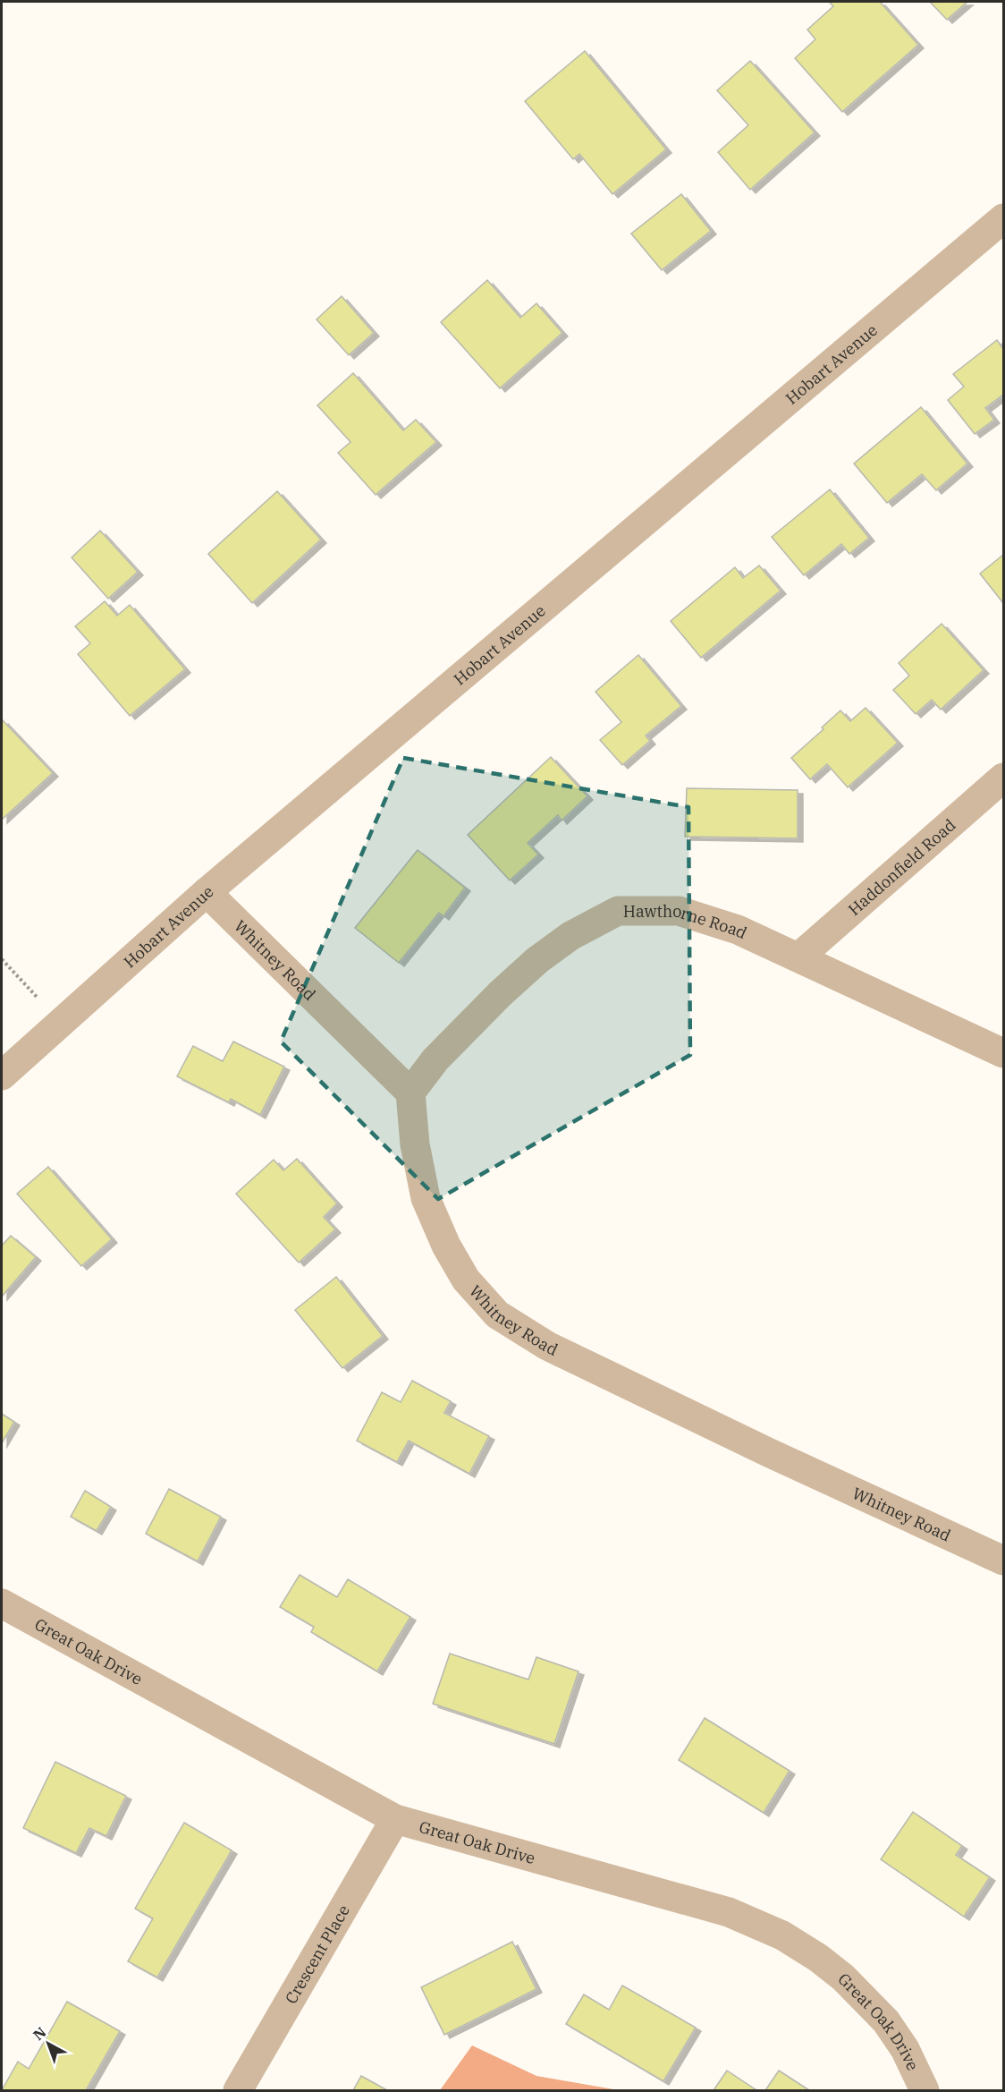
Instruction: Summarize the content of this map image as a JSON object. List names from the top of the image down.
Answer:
{
  "streets": {
    "street": [
      "Hobart Avenue",
      "Haddonfield Road",
      "Hawthorne Road",
      "Whitney Road",
      "Great Oak Drive",
      "Crescent Place"
    ]
  },
  "crossings": [
    ["Hobart Avenue", "Whitney Road"],
    ["Haddonfield Road", "Hawthorne Road"],
    ["Hawthorne Road", "Whitney Road"],
    ["Great Oak Drive", "Crescent Place"]
  ],
  "north": "top left"
}
